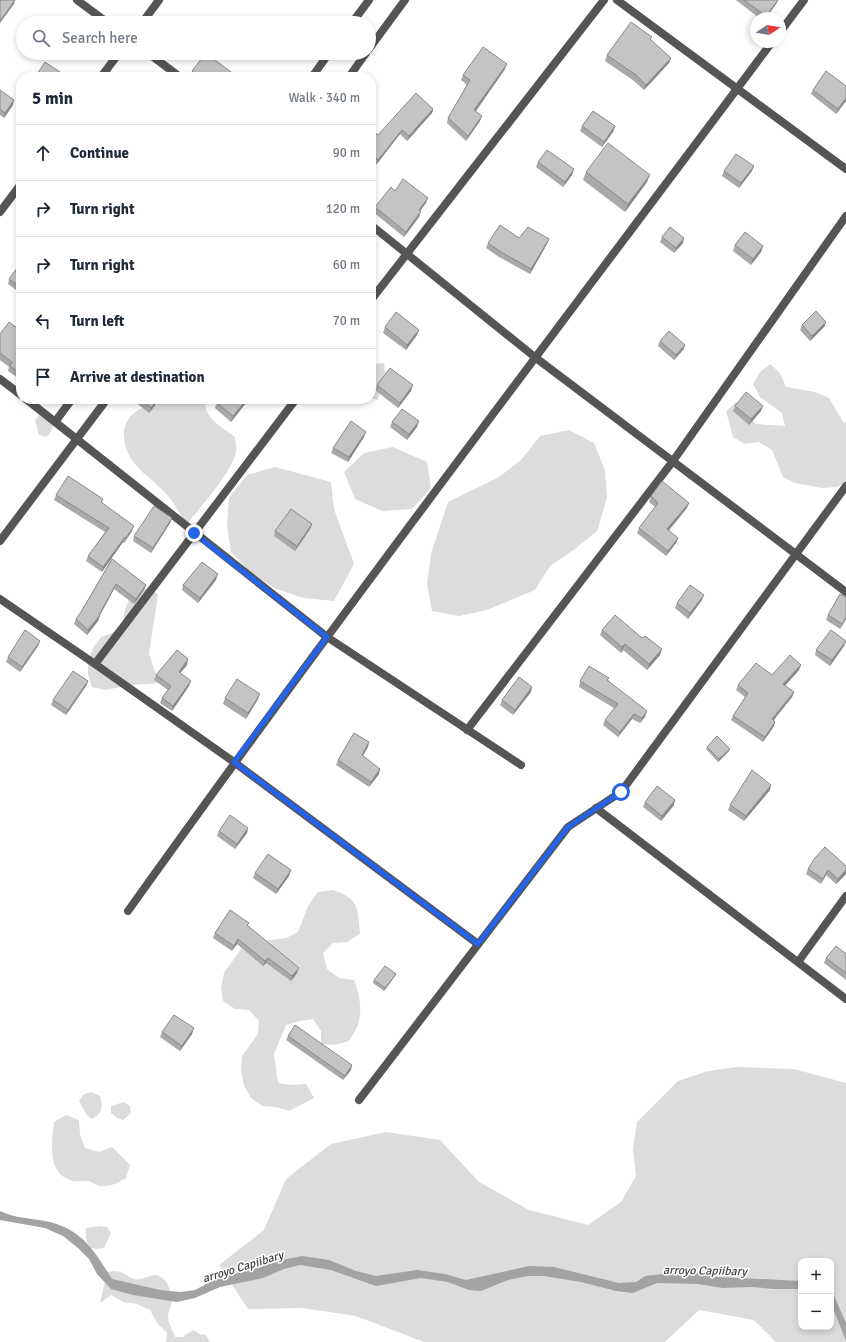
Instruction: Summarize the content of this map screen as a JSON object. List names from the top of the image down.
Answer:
{
  "water": ["arroyo Capiibary"],
  "north": "right",
  "page": {
    "search": "Search here",
    "heading": ["5 min", "Walk · 340 m"],
    "list": [
      ["Continue", "90 m"],
      ["Turn right", "120 m"],
      ["Turn right", "60 m"],
      ["Turn left", "70 m"],
      "Arrive at destination"
    ],
    "map_buttons": ["+", "−"]
  }
}
